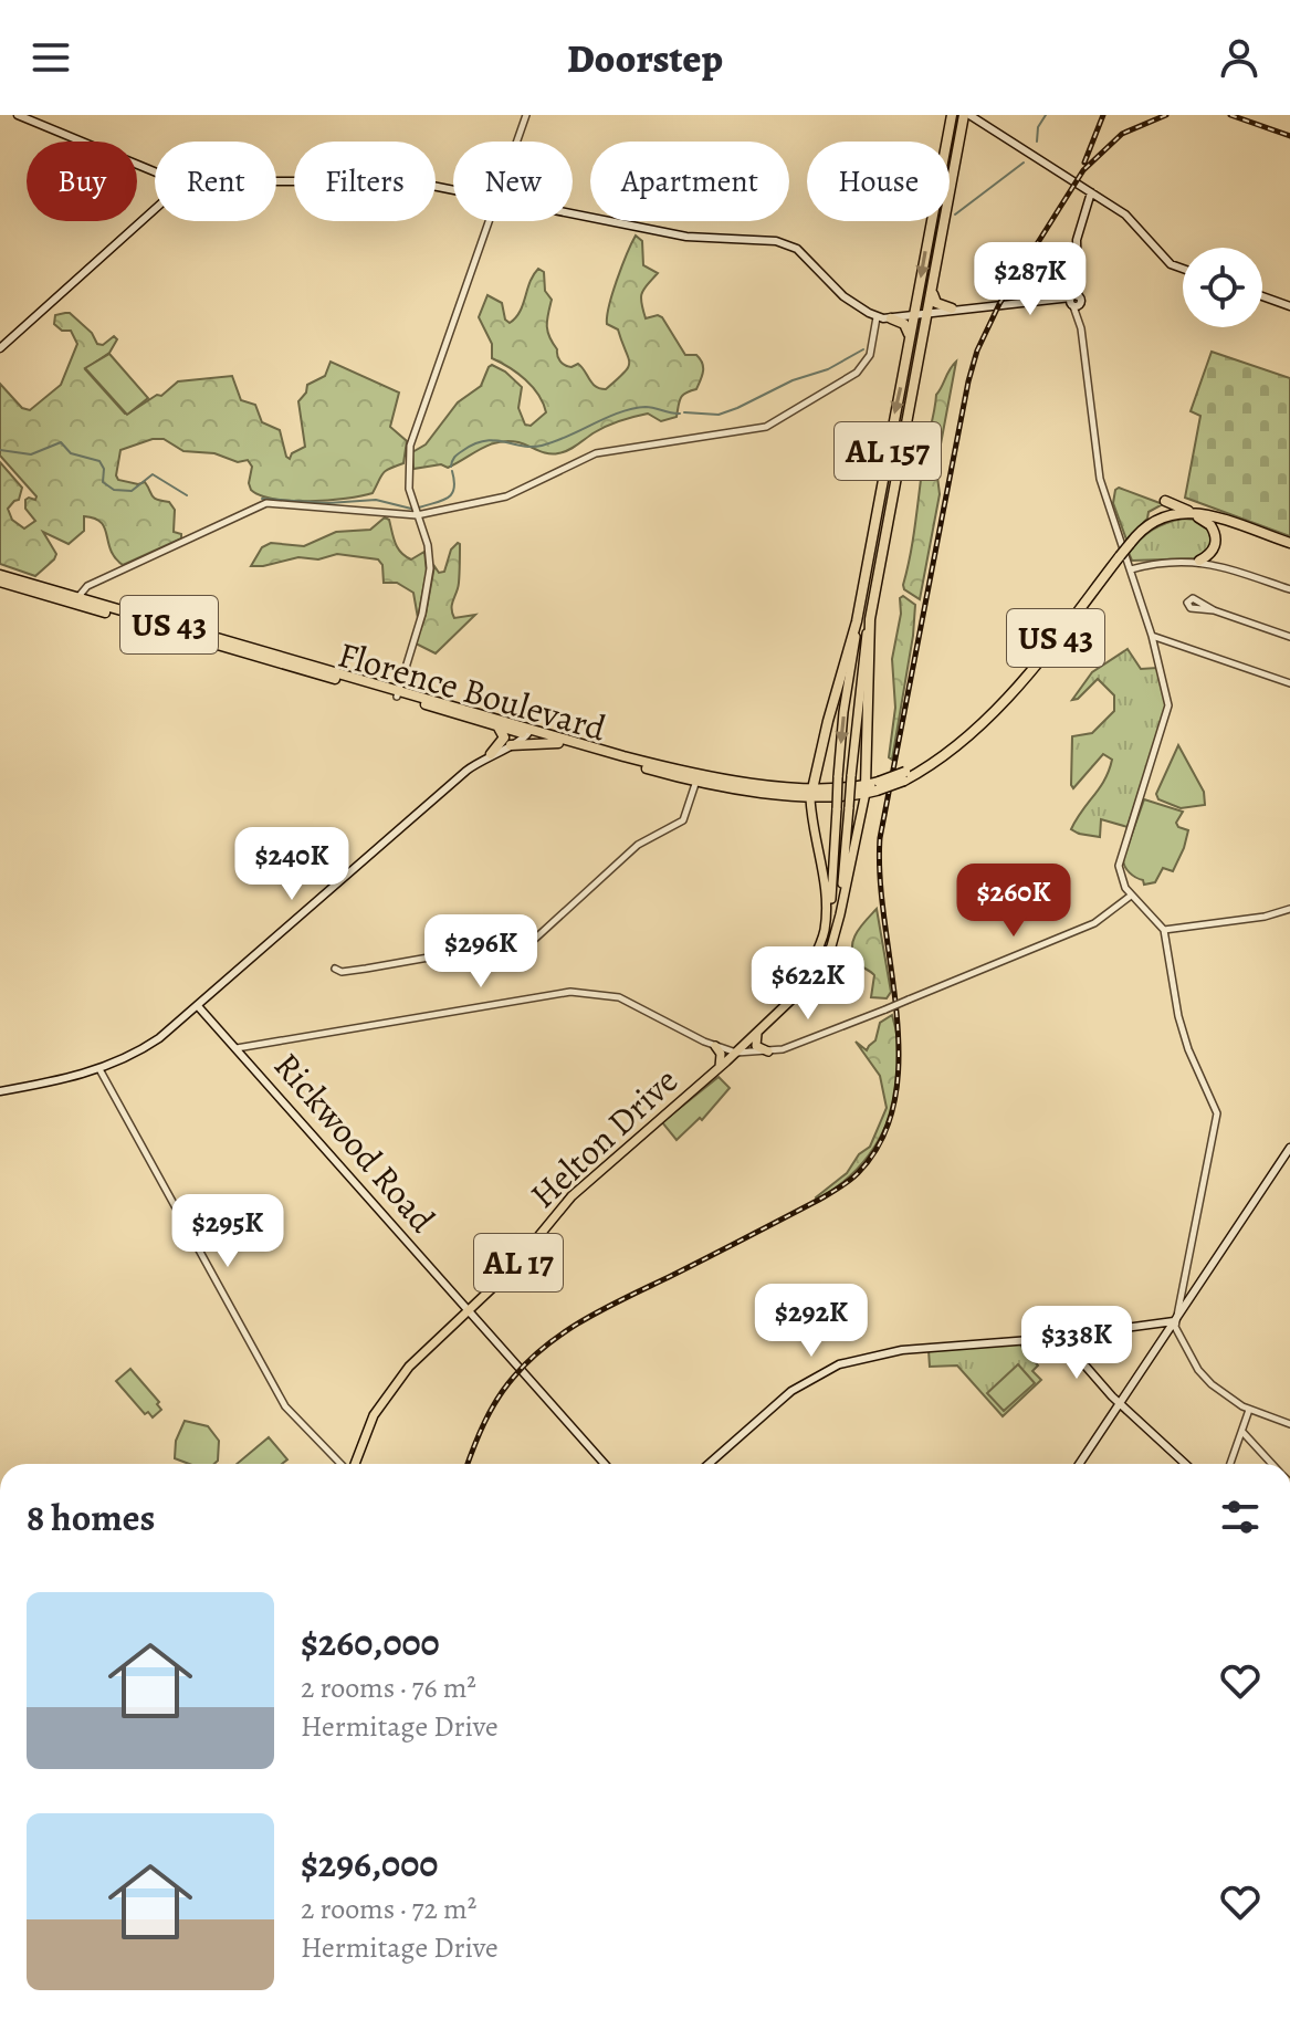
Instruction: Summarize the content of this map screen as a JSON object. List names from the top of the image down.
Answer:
{
  "streets": {
    "highway": ["AL 157", "US 43", "Florence Boulevard"],
    "main road": ["Helton Drive", "Rickwood Road", "AL 17"]
  },
  "crossings": [
    ["AL 157", "AL 17"],
    ["Florence Boulevard", "AL 17"],
    ["Helton Drive", "Rickwood Road"],
    ["Helton Drive", "AL 17"]
  ],
  "page": {
    "header": "Doorstep",
    "chip": [
      "Buy",
      "Rent",
      "Filters",
      "New",
      "Apartment",
      "House"
    ],
    "price": [
      "$287K",
      "$240K",
      "$260K",
      "$296K",
      "$622K",
      "$295K",
      "$292K",
      "$338K"
    ],
    "heading": "8 homes",
    "list": [
      {
        "name": "$260,000",
        "note": "2 rooms · 76 m² · Hermitage Drive"
      },
      {
        "name": "$296,000",
        "note": "2 rooms · 72 m² · Hermitage Drive"
      }
    ]
  }
}
